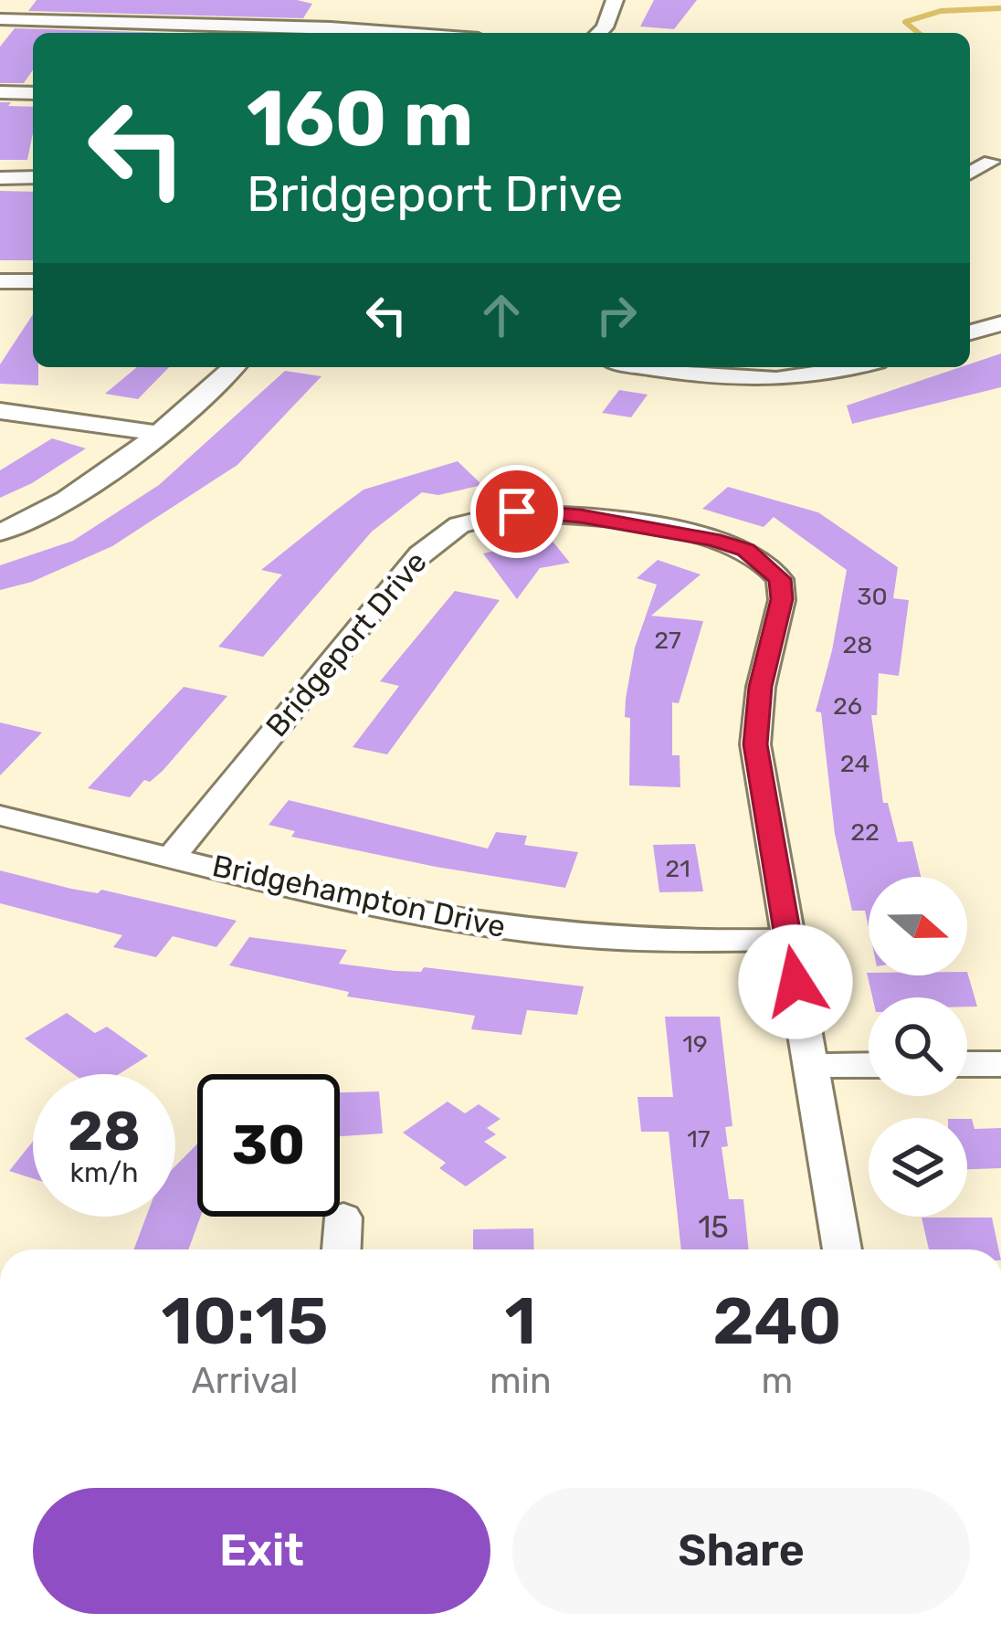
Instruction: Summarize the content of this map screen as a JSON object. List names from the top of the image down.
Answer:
{
  "streets": {
    "street": ["Bridgeport Drive", "Bridgehampton Drive"]
  },
  "crossings": [
    ["Bridgeport Drive", "Bridgehampton Drive"]
  ],
  "house_numbers": [
    "30",
    "27",
    "28",
    "26",
    "24",
    "22",
    "21",
    "19",
    "17",
    "15"
  ],
  "north": "right",
  "page": {
    "turn": ["160 m", "Bridgeport Drive"],
    "speed": "28 km/h",
    "limit": "30",
    "eta": [
      "10:15",
      "Arrival",
      "1",
      "min",
      "240",
      "m"
    ],
    "buttons": ["Exit", "Share"]
  }
}
